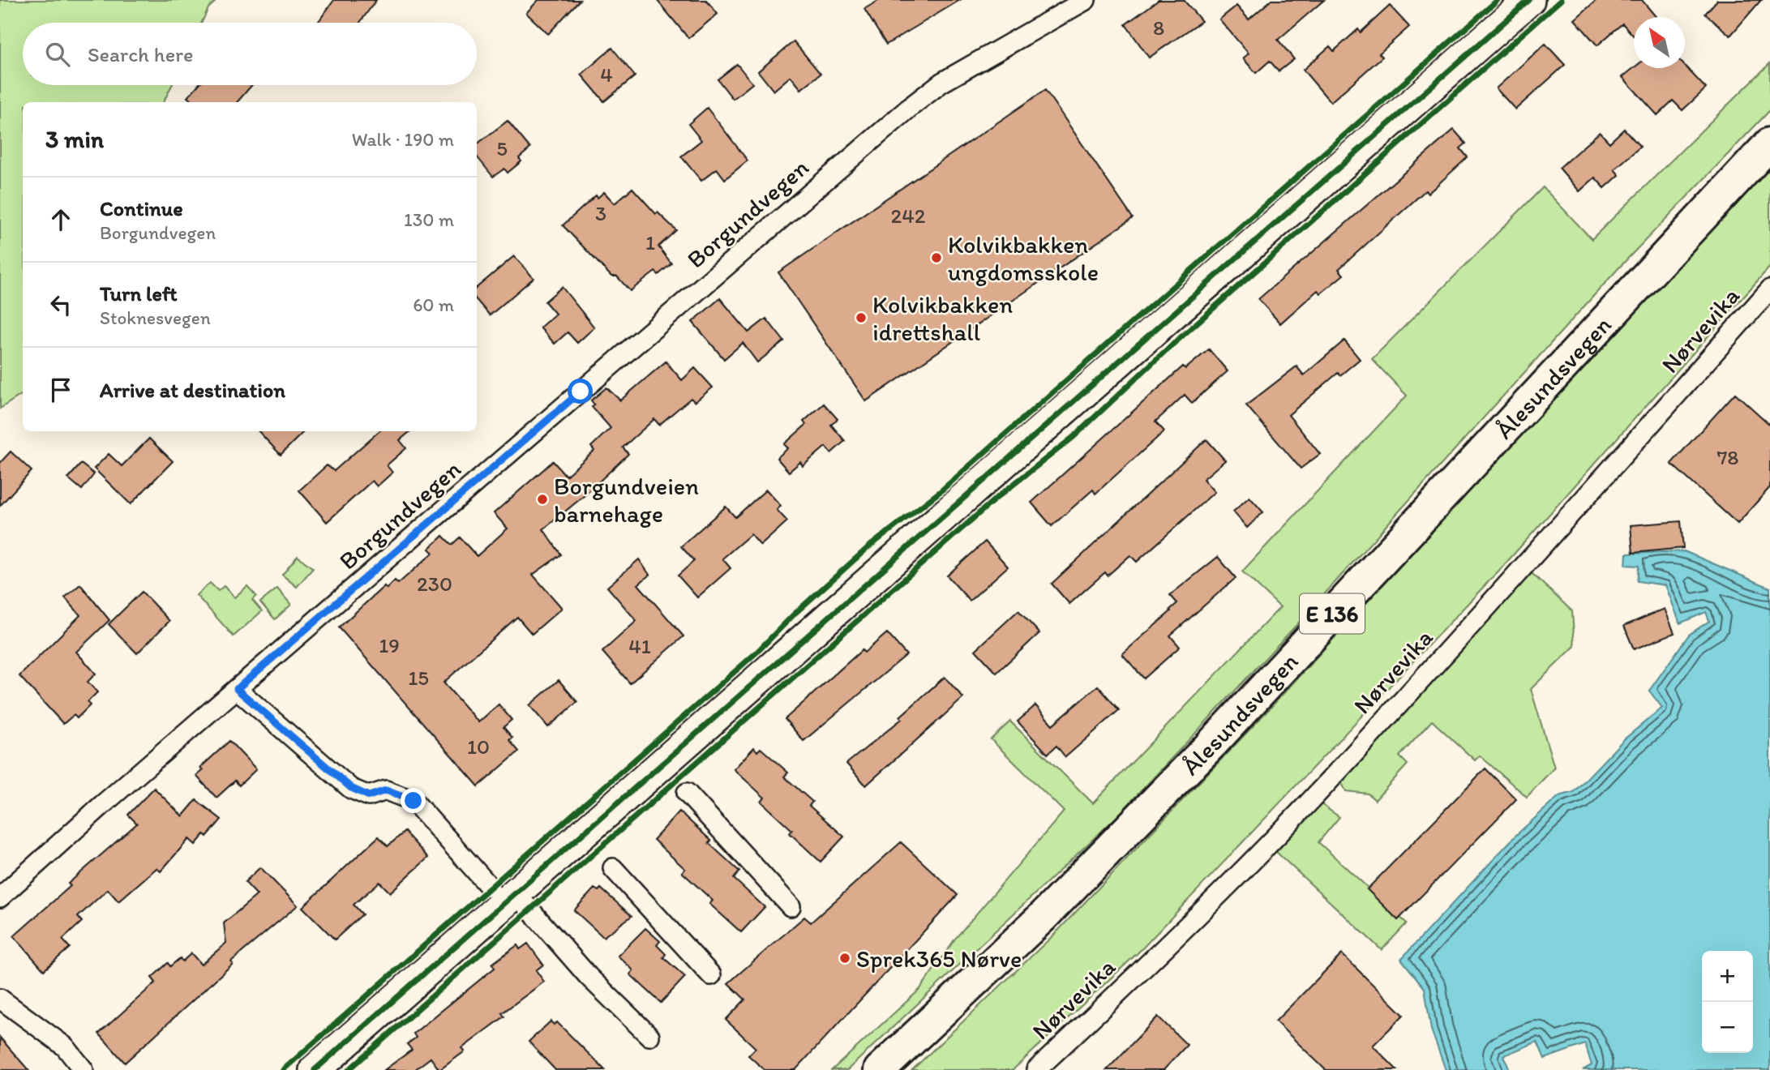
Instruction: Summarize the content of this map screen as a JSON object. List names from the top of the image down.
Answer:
{
  "streets": {
    "highway": ["Ålesundsvegen", "E 136"],
    "street": ["Borgundvegen", "Nørvevika"]
  },
  "places": [
    "Kolvikbakken ungdomsskole",
    "Kolvikbakken idrettshall",
    "Borgundveien barnehage",
    "Sprek365 Nørve"
  ],
  "house_numbers": [
    "8",
    "4",
    "5",
    "3",
    "242",
    "1",
    "78",
    "230",
    "19",
    "41",
    "15",
    "10"
  ],
  "north": "top left",
  "page": {
    "search": "Search here",
    "heading": ["3 min", "Walk · 190 m"],
    "list": [
      ["Continue", "Borgundvegen", "130 m"],
      ["Turn left", "Stoknesvegen", "60 m"],
      "Arrive at destination"
    ],
    "map_buttons": ["+", "−"]
  }
}
